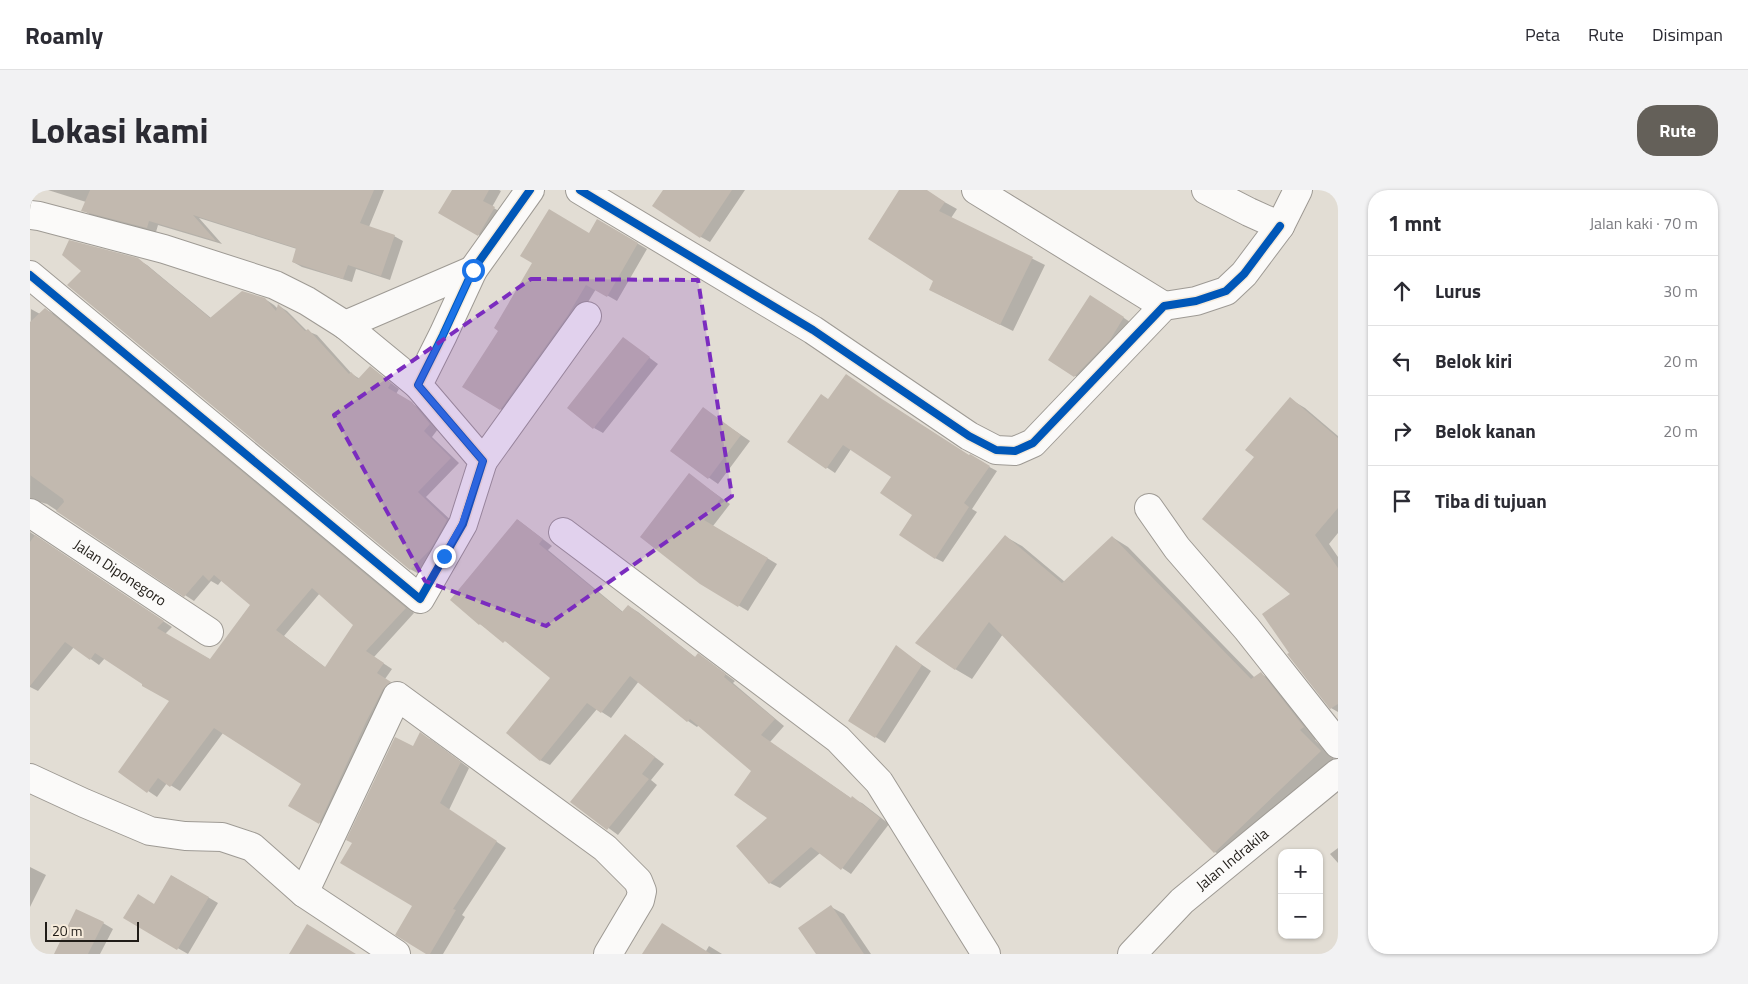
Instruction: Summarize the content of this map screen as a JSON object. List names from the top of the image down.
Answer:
{
  "streets": {
    "street": ["Jalan Diponegoro", "Jalan Indrakila"]
  },
  "scale_bar": "20 m",
  "page": {
    "header": "Roamly",
    "nav": ["Peta", "Rute", "Disimpan"],
    "title": "Lokasi kami",
    "buttons": "Rute",
    "heading": ["1 mnt", "Jalan kaki · 70 m"],
    "list": [
      ["Lurus", "30 m"],
      ["Belok kiri", "20 m"],
      ["Belok kanan", "20 m"],
      "Tiba di tujuan"
    ],
    "map_buttons": ["+", "−"],
    "scale": "20 m"
  }
}
